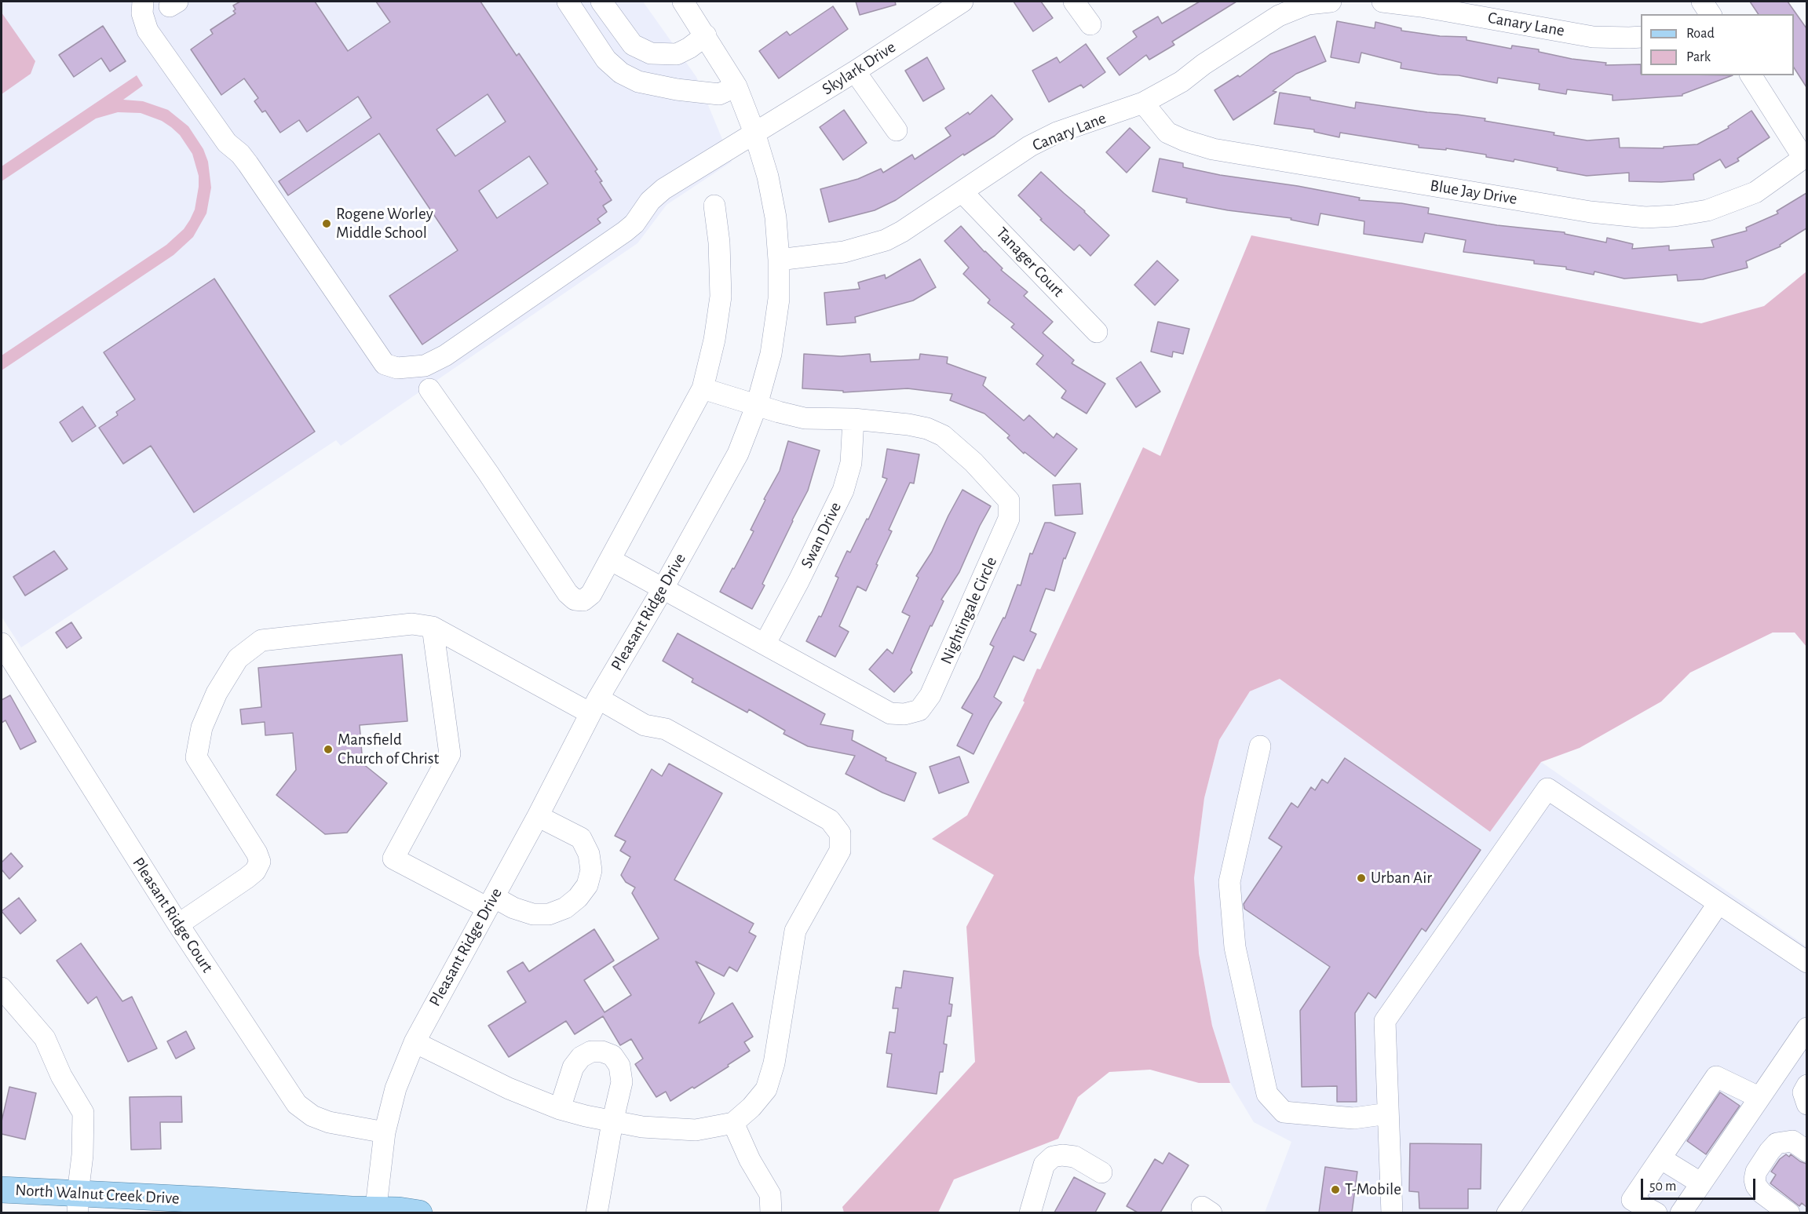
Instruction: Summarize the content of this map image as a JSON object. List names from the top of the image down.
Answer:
{
  "streets": {
    "main road": ["North Walnut Creek Drive"],
    "street": [
      "Canary Lane",
      "Skylark Drive",
      "Blue Jay Drive",
      "Tanager Court",
      "Swan Drive",
      "Nightingale Circle",
      "Pleasant Ridge Drive",
      "Pleasant Ridge Court"
    ]
  },
  "crossings": [
    ["Canary Lane", "Blue Jay Drive"],
    ["Canary Lane", "Tanager Court"],
    ["Canary Lane", "Pleasant Ridge Drive"],
    ["Skylark Drive", "Pleasant Ridge Drive"],
    ["Swan Drive", "Nightingale Circle"],
    ["Nightingale Circle", "Pleasant Ridge Drive"],
    ["Pleasant Ridge Drive", "Pleasant Ridge Court"],
    ["Pleasant Ridge Drive", "North Walnut Creek Drive"]
  ],
  "places": [
    "Rogene Worley Middle School",
    "Mansfield Church of Christ",
    "Urban Air",
    "T-Mobile"
  ],
  "legend": ["Road", "Park"],
  "scale_bar": "50 m"
}
